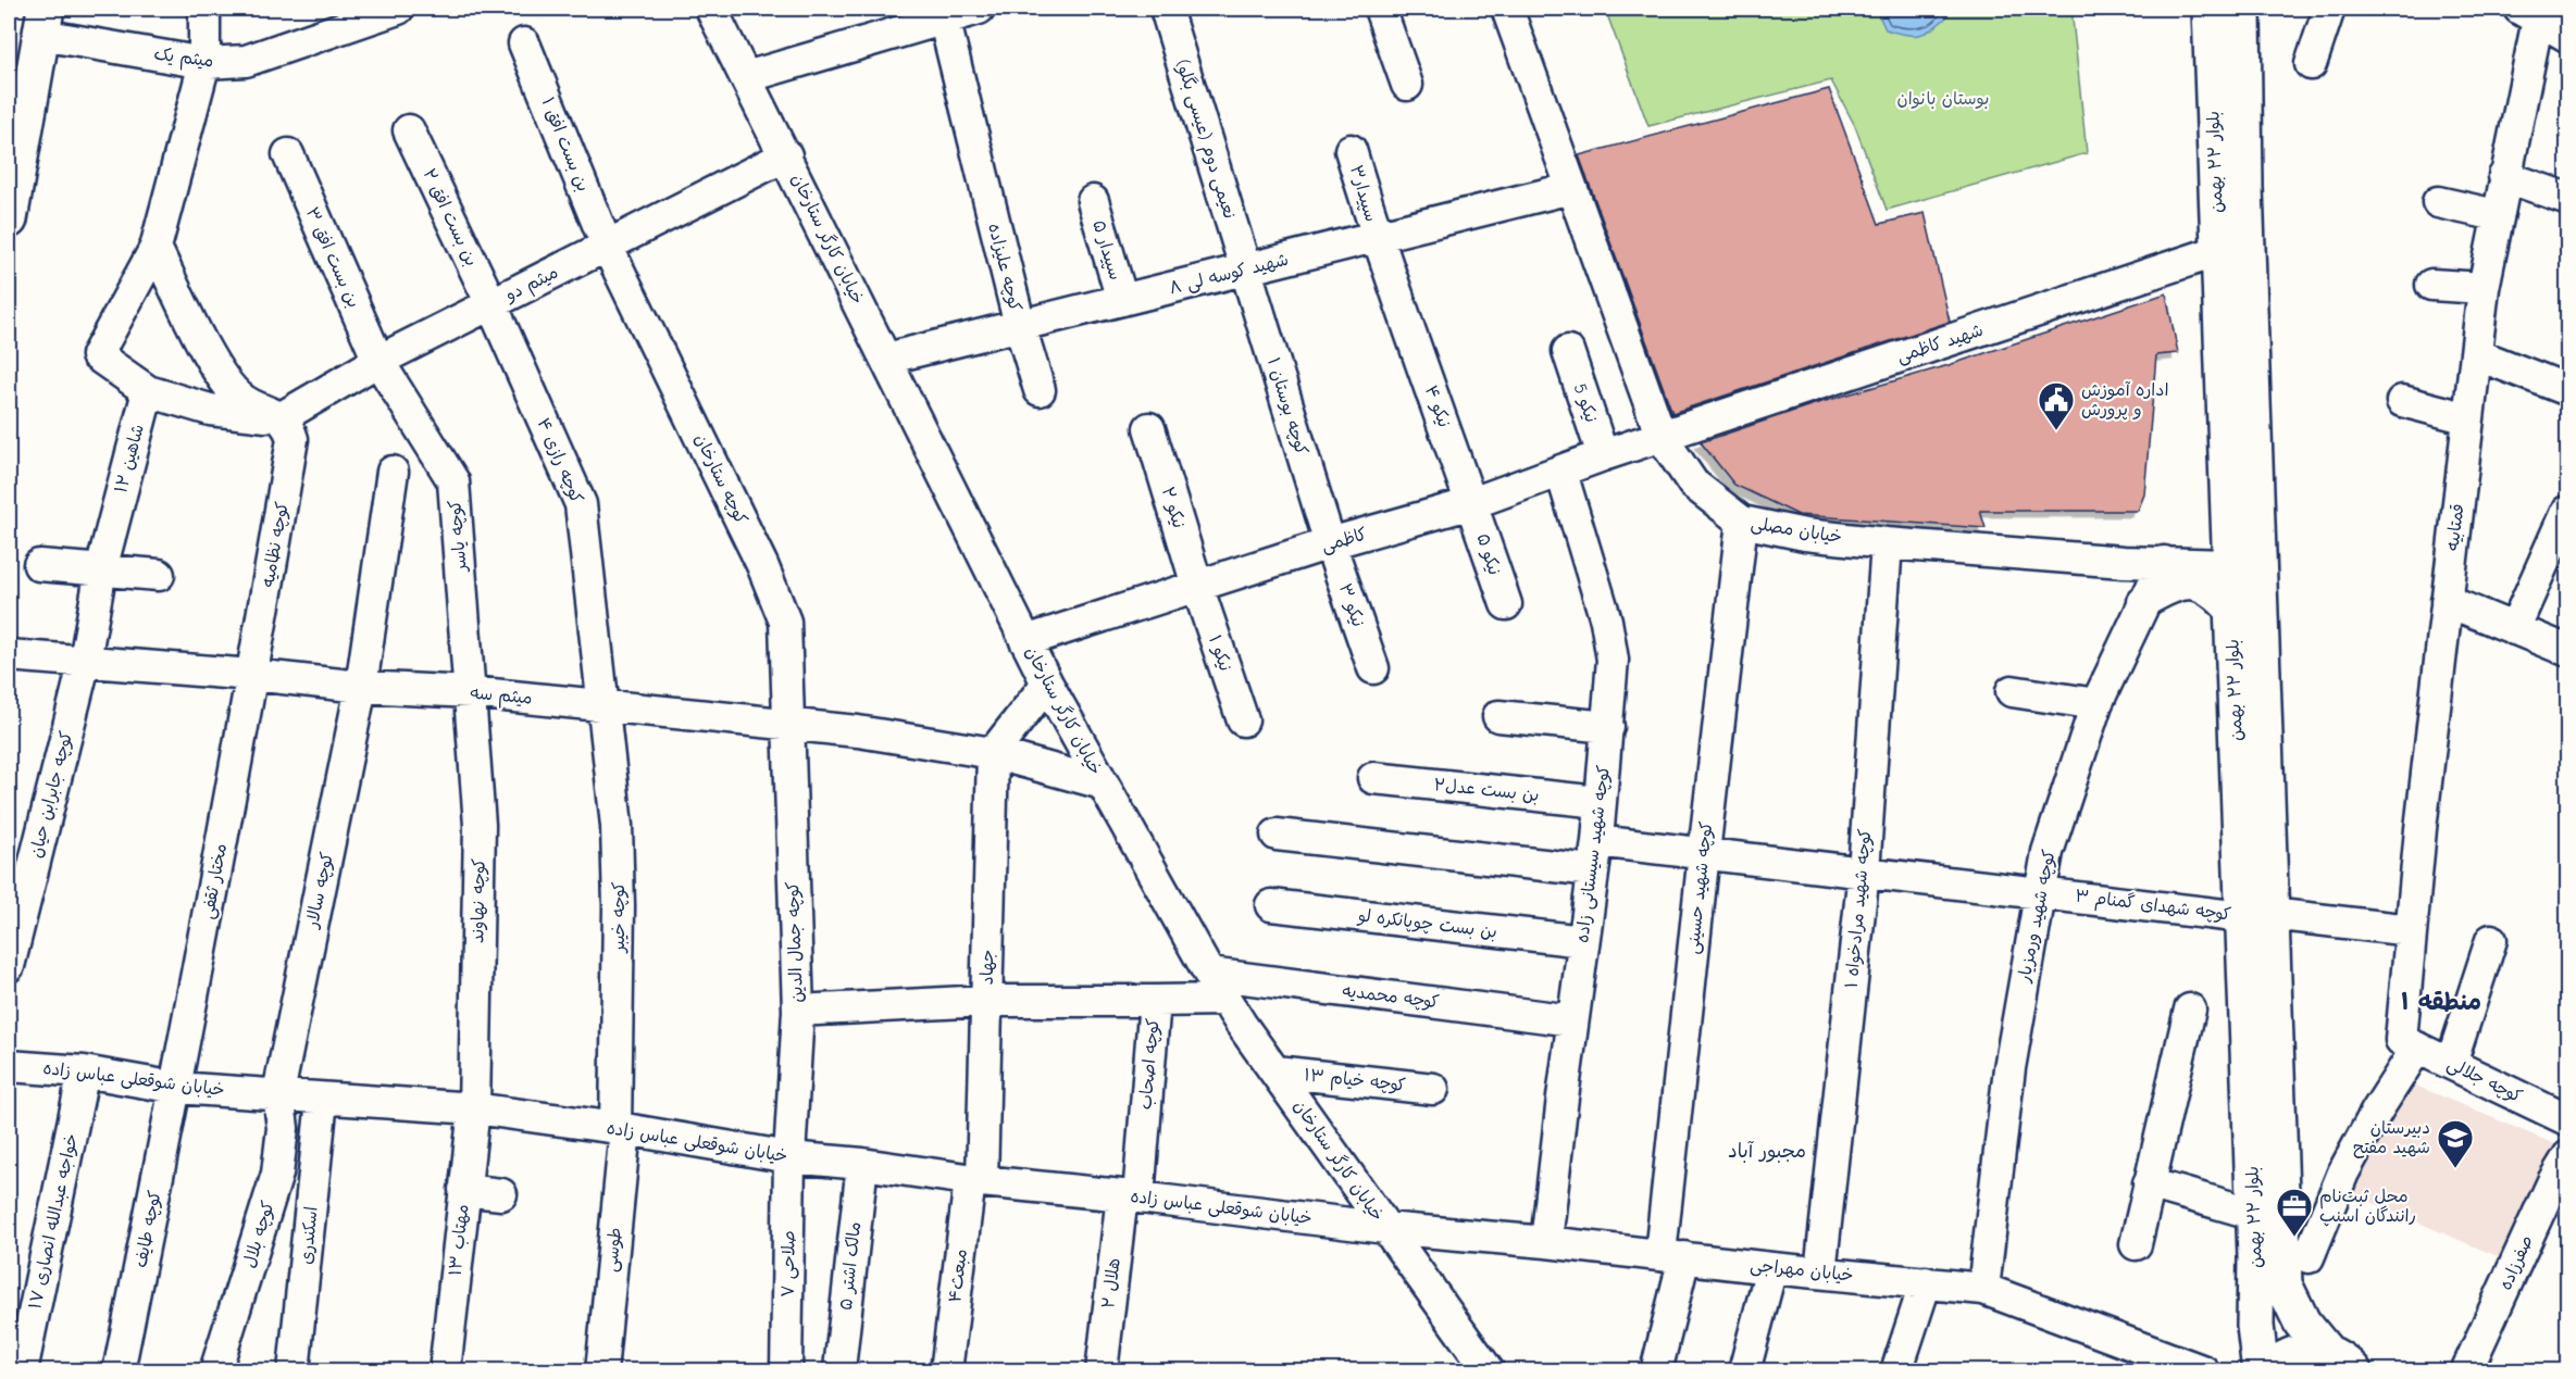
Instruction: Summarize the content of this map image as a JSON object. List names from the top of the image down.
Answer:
{
  "streets": {
    "main road": ["بلوار ۲۲ بهمن"],
    "street": [
      "میثم یک",
      "نعیمی دوم (عیسی بگلو)",
      "بن بست افق ۱",
      "سپیدار۳",
      "بن بست افق ۲",
      "خیابان کارگر ستارخان",
      "سپیدار ۵",
      "بن بست افق ۳",
      "کوچه علیزاده",
      "شهید کوسه لی ۸",
      "میثم دو",
      "شهید کاظمی",
      "نیکو 5",
      "کوچه بوستان ۱",
      "نیکو ۴",
      "شاهین ۱۲",
      "کوچه رازی ۴",
      "کوچه ستارخان",
      "نیکو ۲",
      "قمتابیه",
      "خیابان مصلی",
      "کوچه یاسر",
      "کاظمی",
      "کوچه نظامیه",
      "نیکو ۵",
      "نیکو ۳",
      "نیکو ۱",
      "میثم سه",
      "بن بست عدل۲",
      "کوچه جابرابن حیان",
      "کوچه شهید سیستانی زاده",
      "مختار ثقفی",
      "کوچه شهید حسینی",
      "کوچه سالار",
      "کوچه نهاوند",
      "۳ کوچه شهدای گمنام",
      "۱ کوچه شهید مرادخواه",
      "کوچه شهید ورمزیار",
      "کوچه خیبر",
      "بن بست چوپانکره لو",
      "کوچه جمال الدین",
      "جهاد",
      "کوچه محمدیه",
      "کوچه اصحاب",
      "خیابان شوقعلی عباس زاده",
      "کوچه خیام ۱۳",
      "کوچه جلالی",
      "خواجه عبدالله انصاری ۱۷",
      "کوچه طایف",
      "کوچه بلال",
      "اسکندری",
      "مهتاب ۱۳",
      "طوسی",
      "صفرزاده",
      "صلاحی ۷",
      "مالک اشتر ۵",
      "خیابان مهراجی",
      "مبعث۴",
      "هلال ۲"
    ]
  },
  "crossings": [
    ["نعیمی دوم (عیسی بگلو)", "شهید کوسه لی ۸"],
    ["نعیمی دوم (عیسی بگلو)", "کوچه بوستان ۱"],
    ["بن بست افق ۱", "میثم دو"],
    ["بن بست افق ۱", "کوچه ستارخان"],
    ["بلوار ۲۲ بهمن", "شهید کاظمی"],
    ["بلوار ۲۲ بهمن", "خیابان مصلی"],
    ["بلوار ۲۲ بهمن", "۳ کوچه شهدای گمنام"],
    ["سپیدار۳", "شهید کوسه لی ۸"],
    ["سپیدار۳", "نیکو ۴"],
    ["بن بست افق ۲", "میثم دو"],
    ["بن بست افق ۲", "کوچه رازی ۴"],
    ["خیابان کارگر ستارخان", "شهید کوسه لی ۸"],
    ["خیابان کارگر ستارخان", "میثم دو"],
    ["خیابان کارگر ستارخان", "کاظمی"],
    ["خیابان کارگر ستارخان", "میثم سه"],
    ["خیابان کارگر ستارخان", "کوچه محمدیه"],
    ["خیابان کارگر ستارخان", "کوچه اصحاب"],
    ["خیابان کارگر ستارخان", "خیابان شوقعلی عباس زاده"],
    ["خیابان کارگر ستارخان", "کوچه خیام ۱۳"],
    ["خیابان کارگر ستارخان", "خیابان مهراجی"],
    ["سپیدار ۵", "شهید کوسه لی ۸"],
    ["بن بست افق ۳", "میثم دو"],
    ["بن بست افق ۳", "کوچه یاسر"],
    ["کوچه علیزاده", "شهید کوسه لی ۸"],
    ["شهید کوسه لی ۸", "کوچه بوستان ۱"],
    ["شهید کوسه لی ۸", "خیابان مصلی"],
    ["میثم دو", "کوچه رازی ۴"],
    ["میثم دو", "کوچه ستارخان"],
    ["میثم دو", "کوچه یاسر"],
    ["میثم دو", "کوچه نظامیه"],
    ["شهید کاظمی", "خیابان مصلی"],
    ["شهید کاظمی", "کاظمی"],
    ["نیکو 5", "کاظمی"],
    ["کوچه بوستان ۱", "کاظمی"],
    ["کوچه بوستان ۱", "نیکو ۳"],
    ["نیکو ۴", "کاظمی"],
    ["نیکو ۴", "نیکو ۵"],
    ["شاهین ۱۲", "میثم سه"],
    ["شاهین ۱۲", "کوچه جابرابن حیان"],
    ["کوچه رازی ۴", "میثم سه"],
    ["کوچه رازی ۴", "کوچه خیبر"],
    ["کوچه ستارخان", "میثم سه"],
    ["کوچه ستارخان", "کوچه جمال الدین"],
    ["نیکو ۲", "کاظمی"],
    ["نیکو ۲", "نیکو ۱"],
    ["قمتابیه", "۳ کوچه شهدای گمنام"],
    ["قمتابیه", "کوچه جلالی"],
    ["خیابان مصلی", "کاظمی"],
    ["خیابان مصلی", "کوچه شهید حسینی"],
    ["خیابان مصلی", "۱ کوچه شهید مرادخواه"],
    ["خیابان مصلی", "کوچه شهید ورمزیار"],
    ["کوچه یاسر", "میثم سه"],
    ["کوچه یاسر", "کوچه نهاوند"],
    ["کاظمی", "نیکو ۵"],
    ["کاظمی", "نیکو ۳"],
    ["کاظمی", "نیکو ۱"],
    ["کاظمی", "کوچه شهید سیستانی زاده"],
    ["کوچه نظامیه", "میثم سه"],
    ["کوچه نظامیه", "مختار ثقفی"],
    ["میثم سه", "کوچه جابرابن حیان"],
    ["میثم سه", "مختار ثقفی"],
    ["میثم سه", "کوچه سالار"],
    ["میثم سه", "کوچه نهاوند"],
    ["میثم سه", "کوچه خیبر"],
    ["میثم سه", "کوچه جمال الدین"],
    ["میثم سه", "جهاد"],
    ["بن بست عدل۲", "کوچه شهید سیستانی زاده"],
    ["کوچه شهید سیستانی زاده", "۳ کوچه شهدای گمنام"],
    ["کوچه شهید سیستانی زاده", "بن بست چوپانکره لو"],
    ["کوچه شهید سیستانی زاده", "کوچه محمدیه"],
    ["کوچه شهید سیستانی زاده", "خیابان مهراجی"],
    ["مختار ثقفی", "خیابان شوقعلی عباس زاده"],
    ["مختار ثقفی", "کوچه طایف"],
    ["کوچه شهید حسینی", "۳ کوچه شهدای گمنام"],
    ["کوچه شهید حسینی", "خیابان مهراجی"],
    ["کوچه سالار", "خیابان شوقعلی عباس زاده"],
    ["کوچه سالار", "کوچه بلال"],
    ["کوچه نهاوند", "خیابان شوقعلی عباس زاده"],
    ["کوچه نهاوند", "مهتاب ۱۳"],
    ["۳ کوچه شهدای گمنام", "۱ کوچه شهید مرادخواه"],
    ["۳ کوچه شهدای گمنام", "کوچه شهید ورمزیار"],
    ["۱ کوچه شهید مرادخواه", "خیابان مهراجی"],
    ["کوچه شهید ورمزیار", "خیابان مهراجی"],
    ["کوچه خیبر", "خیابان شوقعلی عباس زاده"],
    ["کوچه خیبر", "طوسی"],
    ["کوچه جمال الدین", "خیابان شوقعلی عباس زاده"],
    ["کوچه جمال الدین", "صلاحی ۷"],
    ["جهاد", "خیابان شوقعلی عباس زاده"],
    ["جهاد", "مبعث۴"],
    ["کوچه اصحاب", "خیابان شوقعلی عباس زاده"],
    ["کوچه اصحاب", "هلال ۲"],
    ["خیابان شوقعلی عباس زاده", "خواجه عبدالله انصاری ۱۷"],
    ["خیابان شوقعلی عباس زاده", "کوچه طایف"],
    ["خیابان شوقعلی عباس زاده", "کوچه بلال"],
    ["خیابان شوقعلی عباس زاده", "اسکندری"],
    ["خیابان شوقعلی عباس زاده", "مهتاب ۱۳"],
    ["خیابان شوقعلی عباس زاده", "طوسی"],
    ["خیابان شوقعلی عباس زاده", "صلاحی ۷"],
    ["خیابان شوقعلی عباس زاده", "مالک اشتر ۵"],
    ["خیابان شوقعلی عباس زاده", "خیابان مهراجی"],
    ["خیابان شوقعلی عباس زاده", "مبعث۴"],
    ["خیابان شوقعلی عباس زاده", "هلال ۲"]
  ],
  "districts": ["منطقه ۱", "مجبور آباد"],
  "parks": ["بوستان بانوان"],
  "places": {
    "public building": ["اداره آموزش و پرورش"],
    "school or university": ["دبیرستان شهید مفتح"],
    "office": ["محل ثبت‌نام رانندگان اسنپ"]
  }
}
